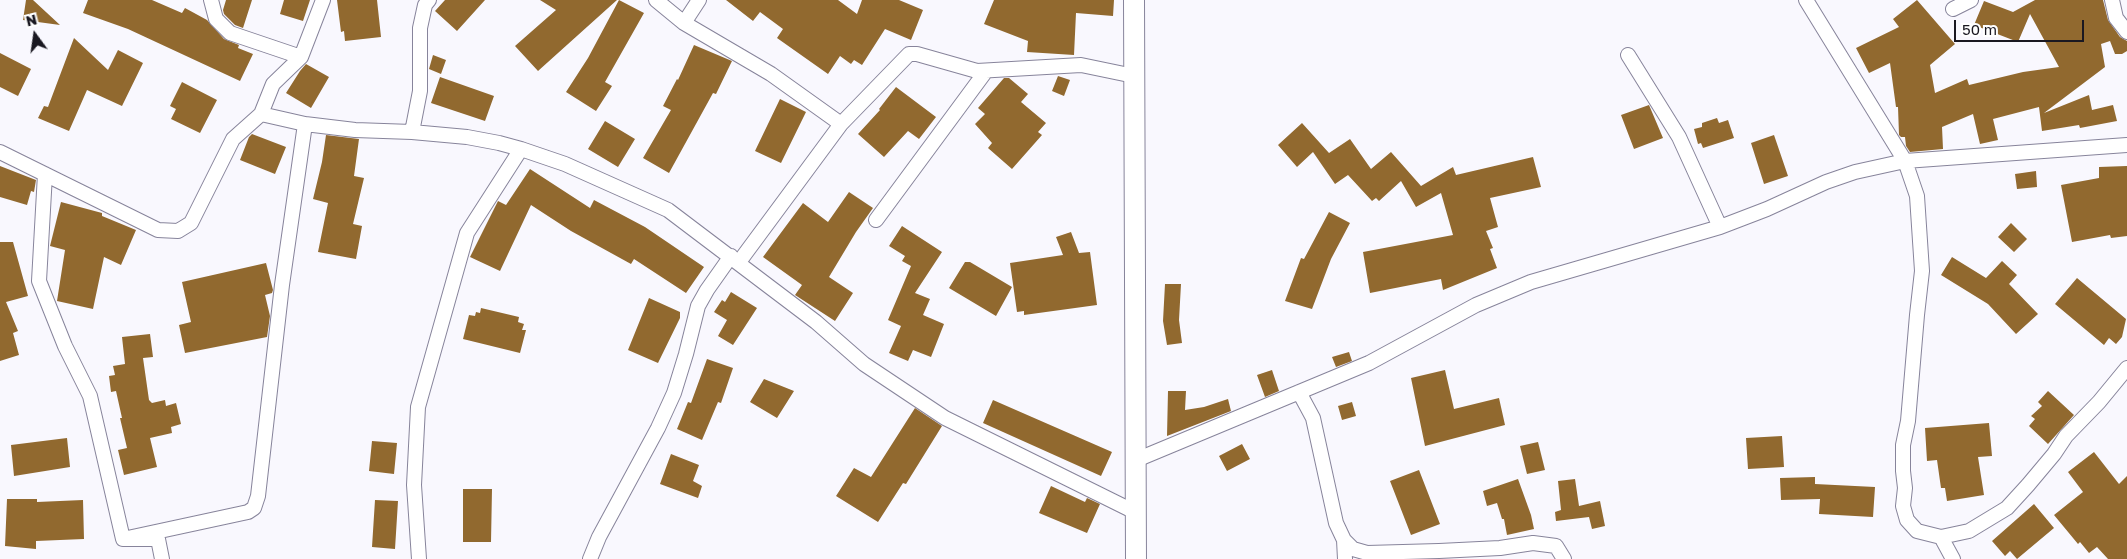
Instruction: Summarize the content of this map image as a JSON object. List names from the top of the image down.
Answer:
{
  "scale_bar": "50 m",
  "north": "top"
}
